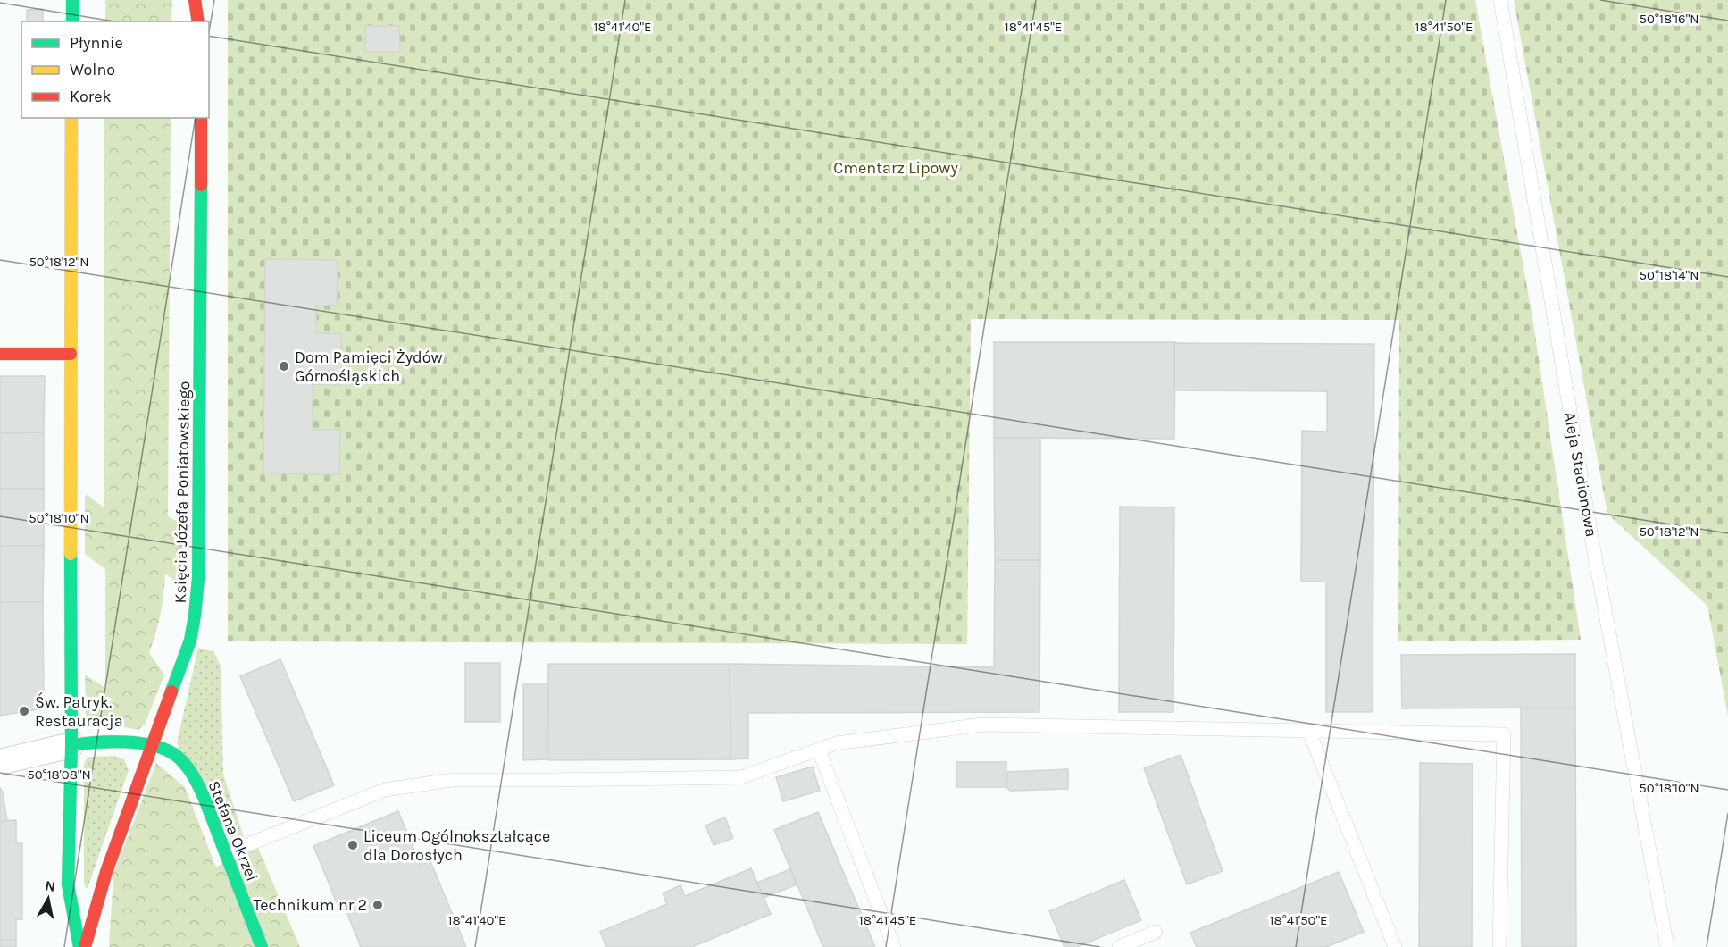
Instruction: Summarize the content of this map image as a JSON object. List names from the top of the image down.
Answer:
{
  "streets": {
    "street": ["Księcia Józefa Poniatowskiego", "Stefana Okrzei"],
    "lane": ["Aleja Stadionowa"]
  },
  "crossings": [
    ["Księcia Józefa Poniatowskiego", "Stefana Okrzei"]
  ],
  "parks": ["Cmentarz Lipowy"],
  "places": [
    "Dom Pamięci Żydów Górnośląskich",
    "Św. Patryk. Restauracja",
    "Liceum Ogólnokształcące dla Dorosłych",
    "Technikum nr 2"
  ],
  "legend": ["Płynnie", "Wolno", "Korek"],
  "north": "top",
  "coordinates": [
    "50°18'16\"N",
    "18°41'40\"E",
    "18°41'45\"E",
    "18°41'50\"E",
    "50°18'12\"N",
    "50°18'14\"N",
    "50°18'10\"N",
    "50°18'08\"N"
  ]
}
